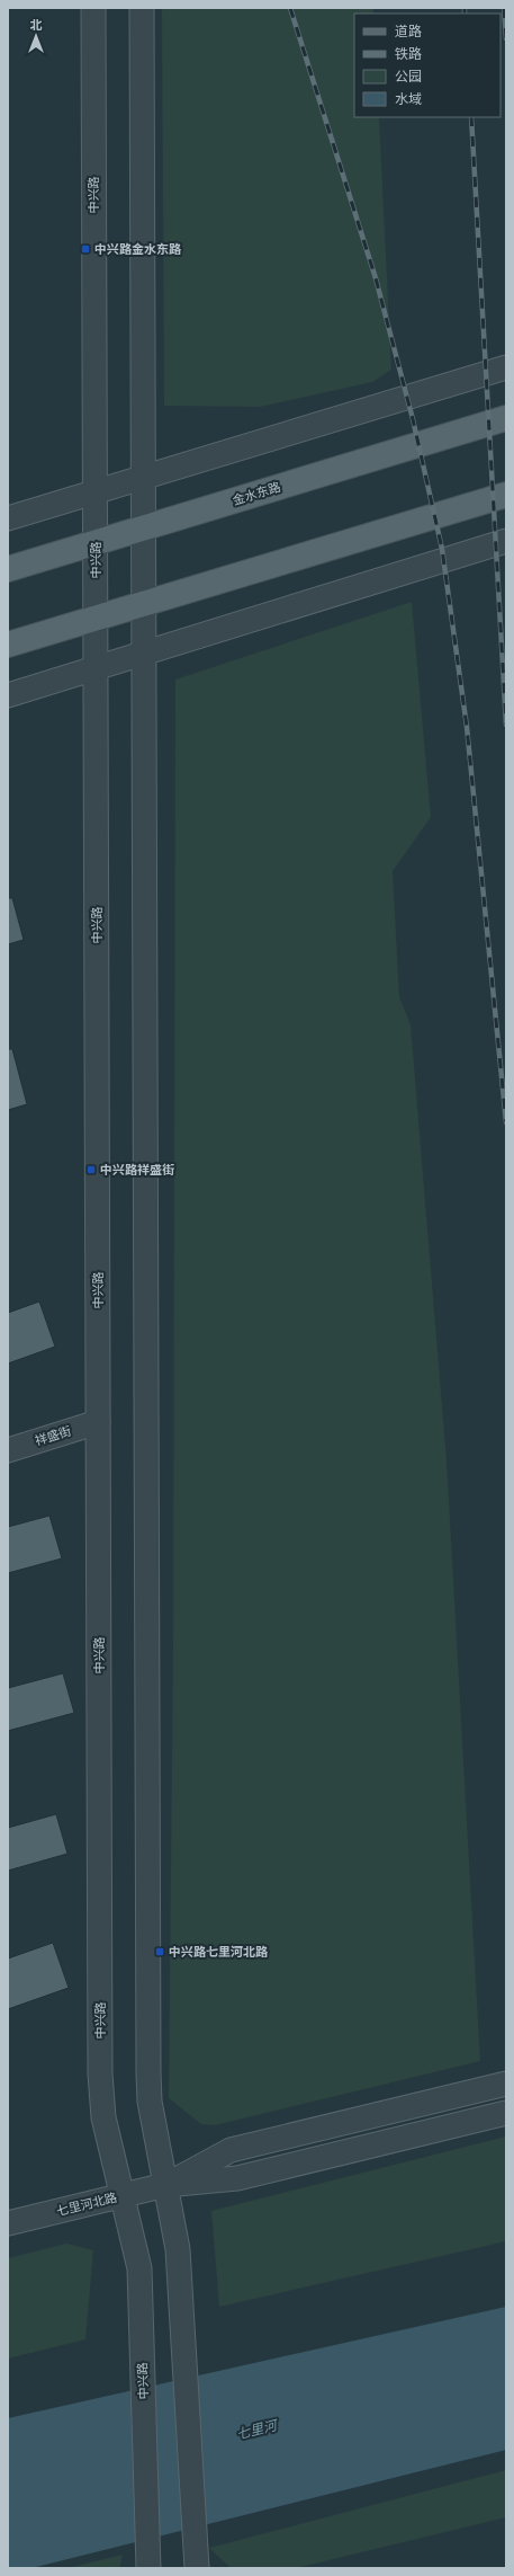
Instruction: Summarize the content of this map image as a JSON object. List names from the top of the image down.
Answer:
{
  "streets": {
    "main road": ["金水东路"],
    "street": ["中兴路", "祥盛街", "七里河北路"]
  },
  "crossings": [
    ["中兴路", "金水东路"],
    ["中兴路", "祥盛街"],
    ["中兴路", "七里河北路"]
  ],
  "water": ["七里河"],
  "places": {
    "transit": ["中兴路金水东路", "中兴路祥盛街", "中兴路七里河北路"]
  },
  "legend": [
    "道路",
    "铁路",
    "公园",
    "水域"
  ],
  "north": "top"
}
